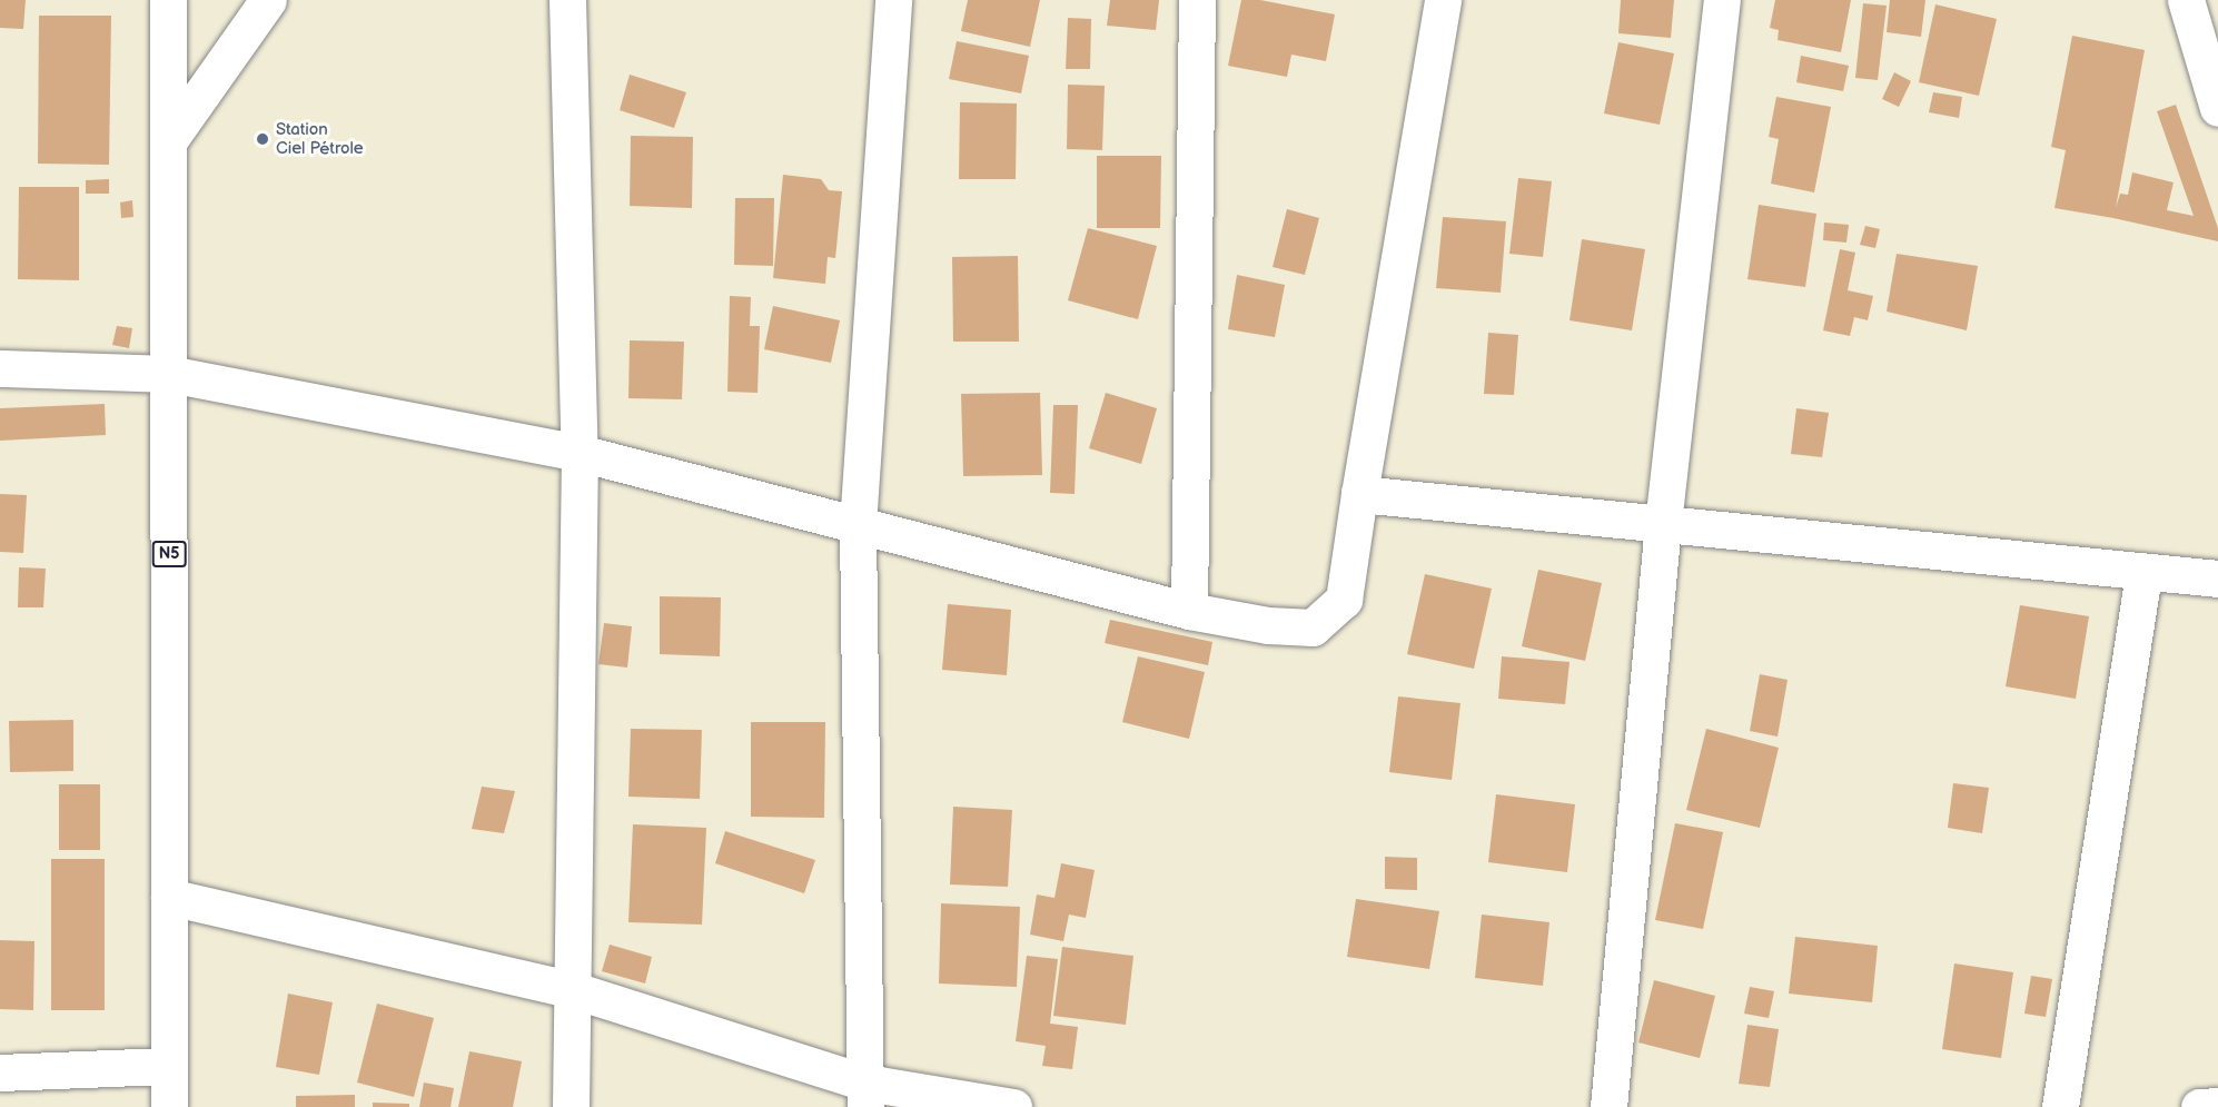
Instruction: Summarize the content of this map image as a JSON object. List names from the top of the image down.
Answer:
{
  "streets": {
    "main road": ["N5"]
  },
  "places": ["Station Ciel Pétrole"]
}
